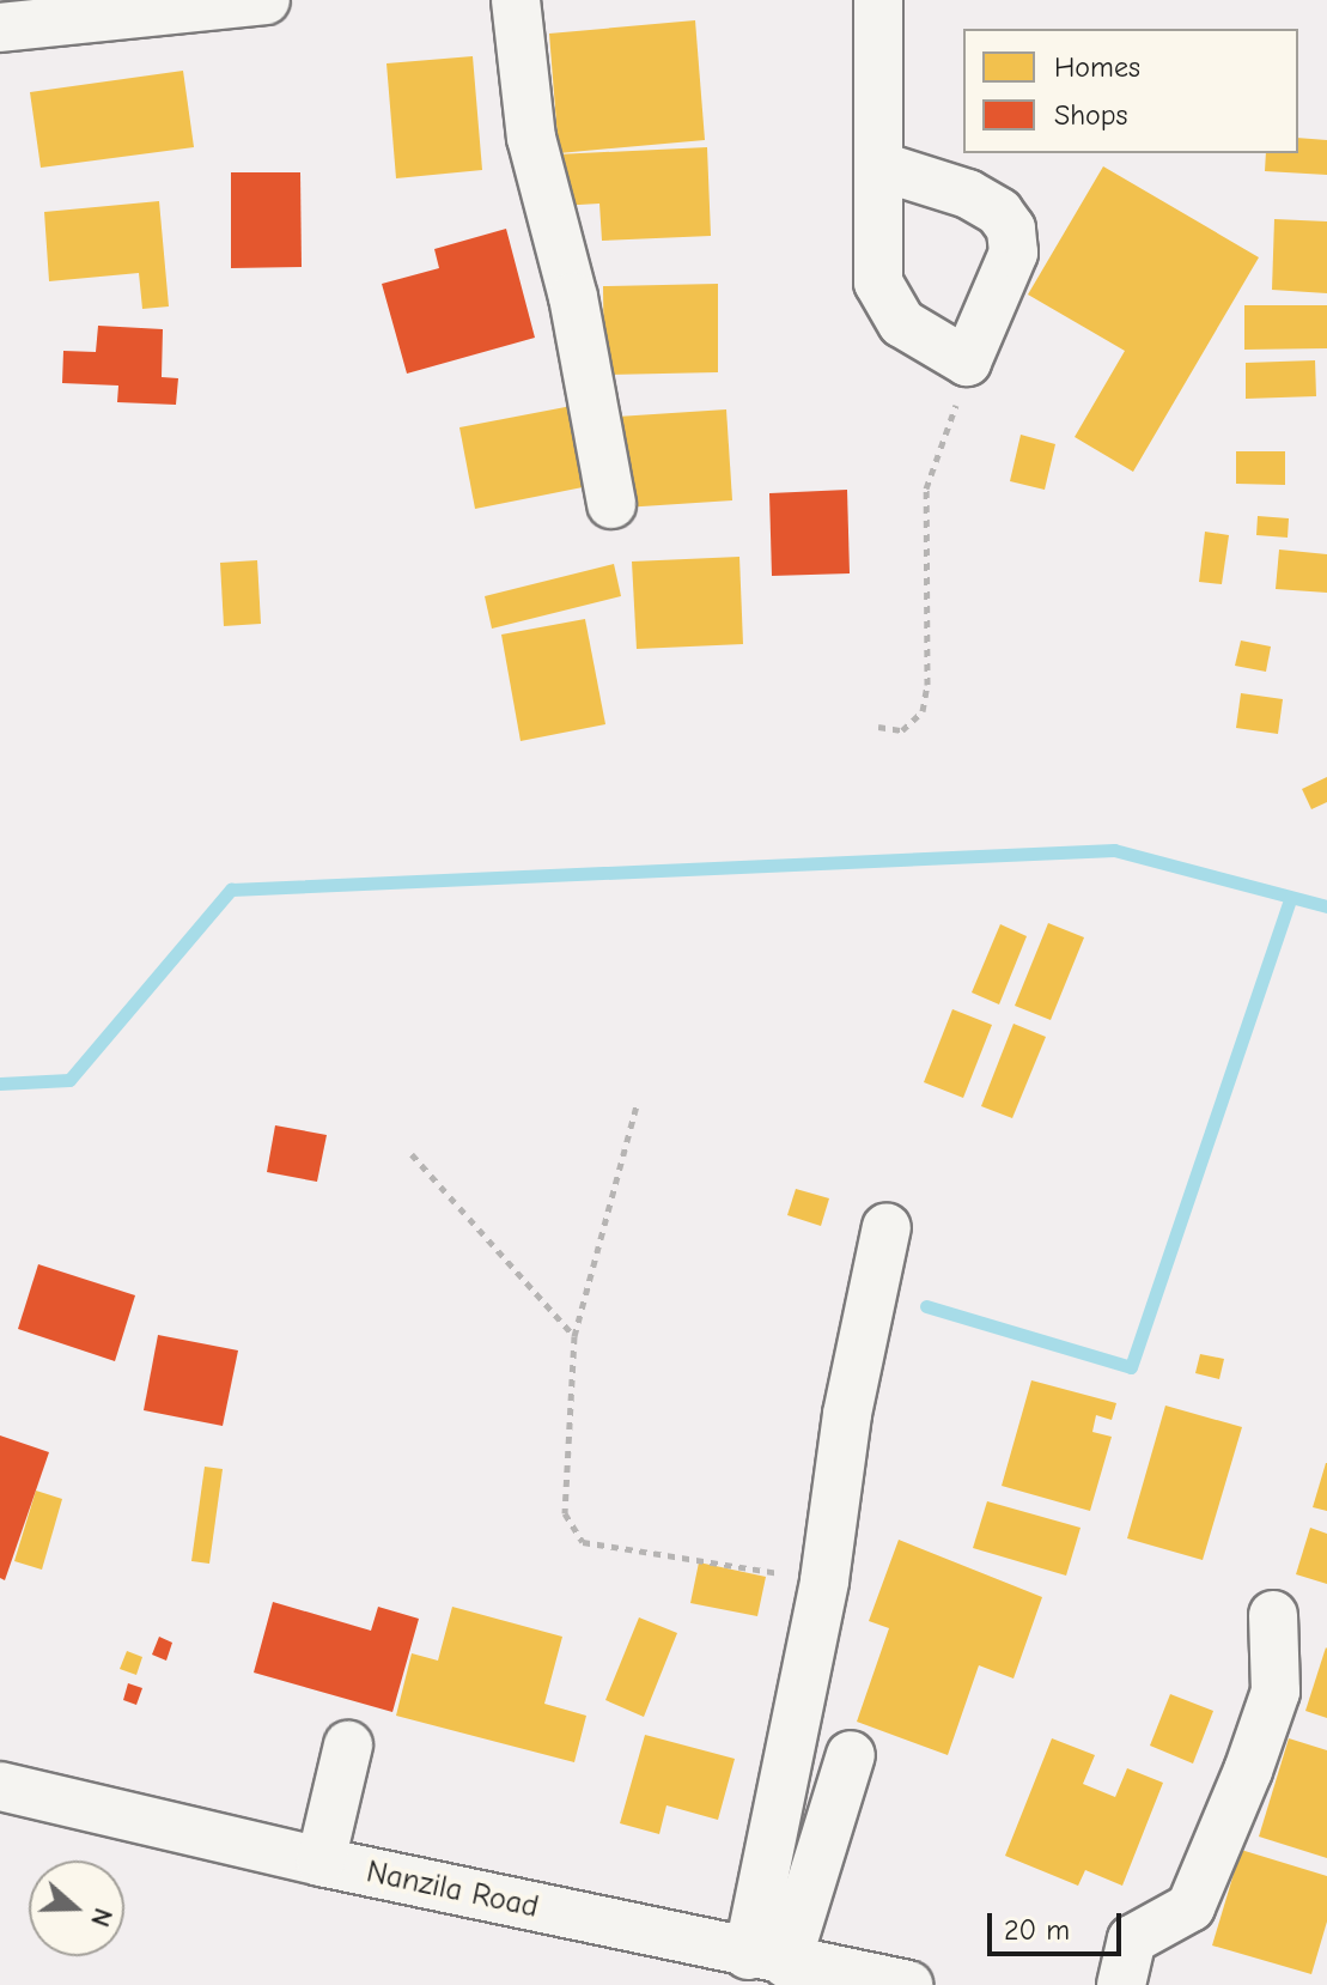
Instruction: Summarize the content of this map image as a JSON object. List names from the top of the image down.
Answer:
{
  "streets": {
    "street": ["Nanzila Road"]
  },
  "legend": ["Homes", "Shops"],
  "scale_bar": "20 m",
  "north": "right"
}
